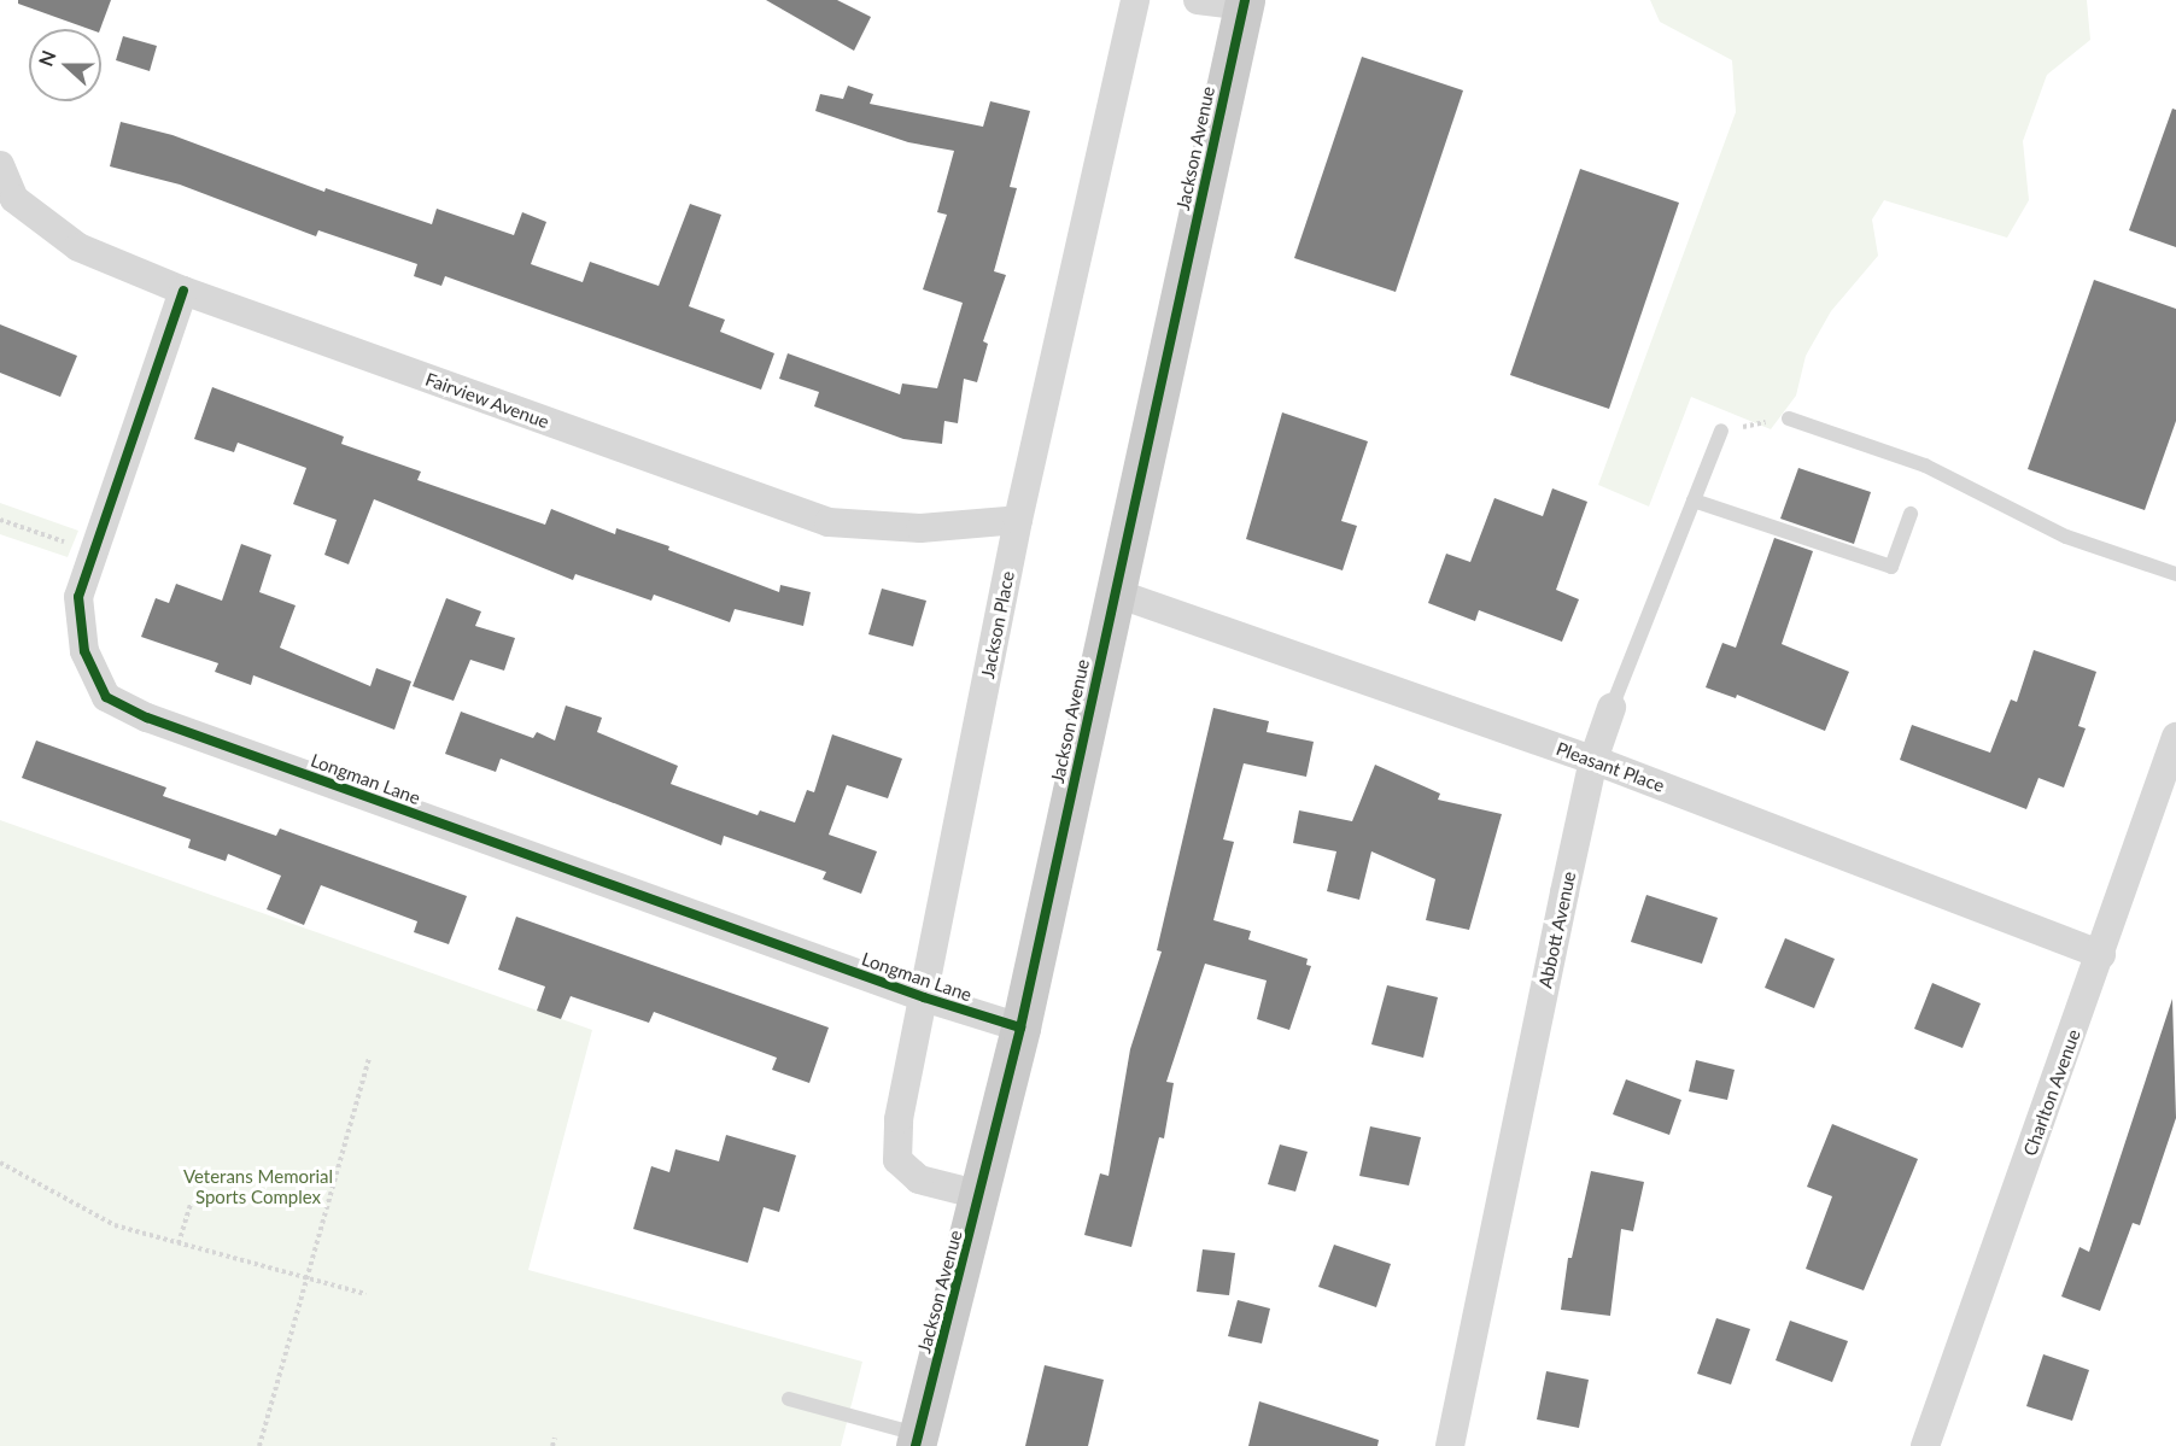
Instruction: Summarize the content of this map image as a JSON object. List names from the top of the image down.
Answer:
{
  "streets": {
    "main road": ["Jackson Avenue"],
    "street": [
      "Fairview Avenue",
      "Jackson Place",
      "Pleasant Place",
      "Longman Lane",
      "Abbott Avenue",
      "Charlton Avenue"
    ]
  },
  "crossings": [
    ["Jackson Avenue", "Jackson Place"],
    ["Jackson Avenue", "Pleasant Place"],
    ["Jackson Avenue", "Longman Lane"],
    ["Fairview Avenue", "Jackson Place"],
    ["Fairview Avenue", "Longman Lane"],
    ["Jackson Place", "Longman Lane"],
    ["Pleasant Place", "Abbott Avenue"],
    ["Pleasant Place", "Charlton Avenue"]
  ],
  "parks": ["Veterans Memorial Sports Complex"],
  "north": "left"
}
